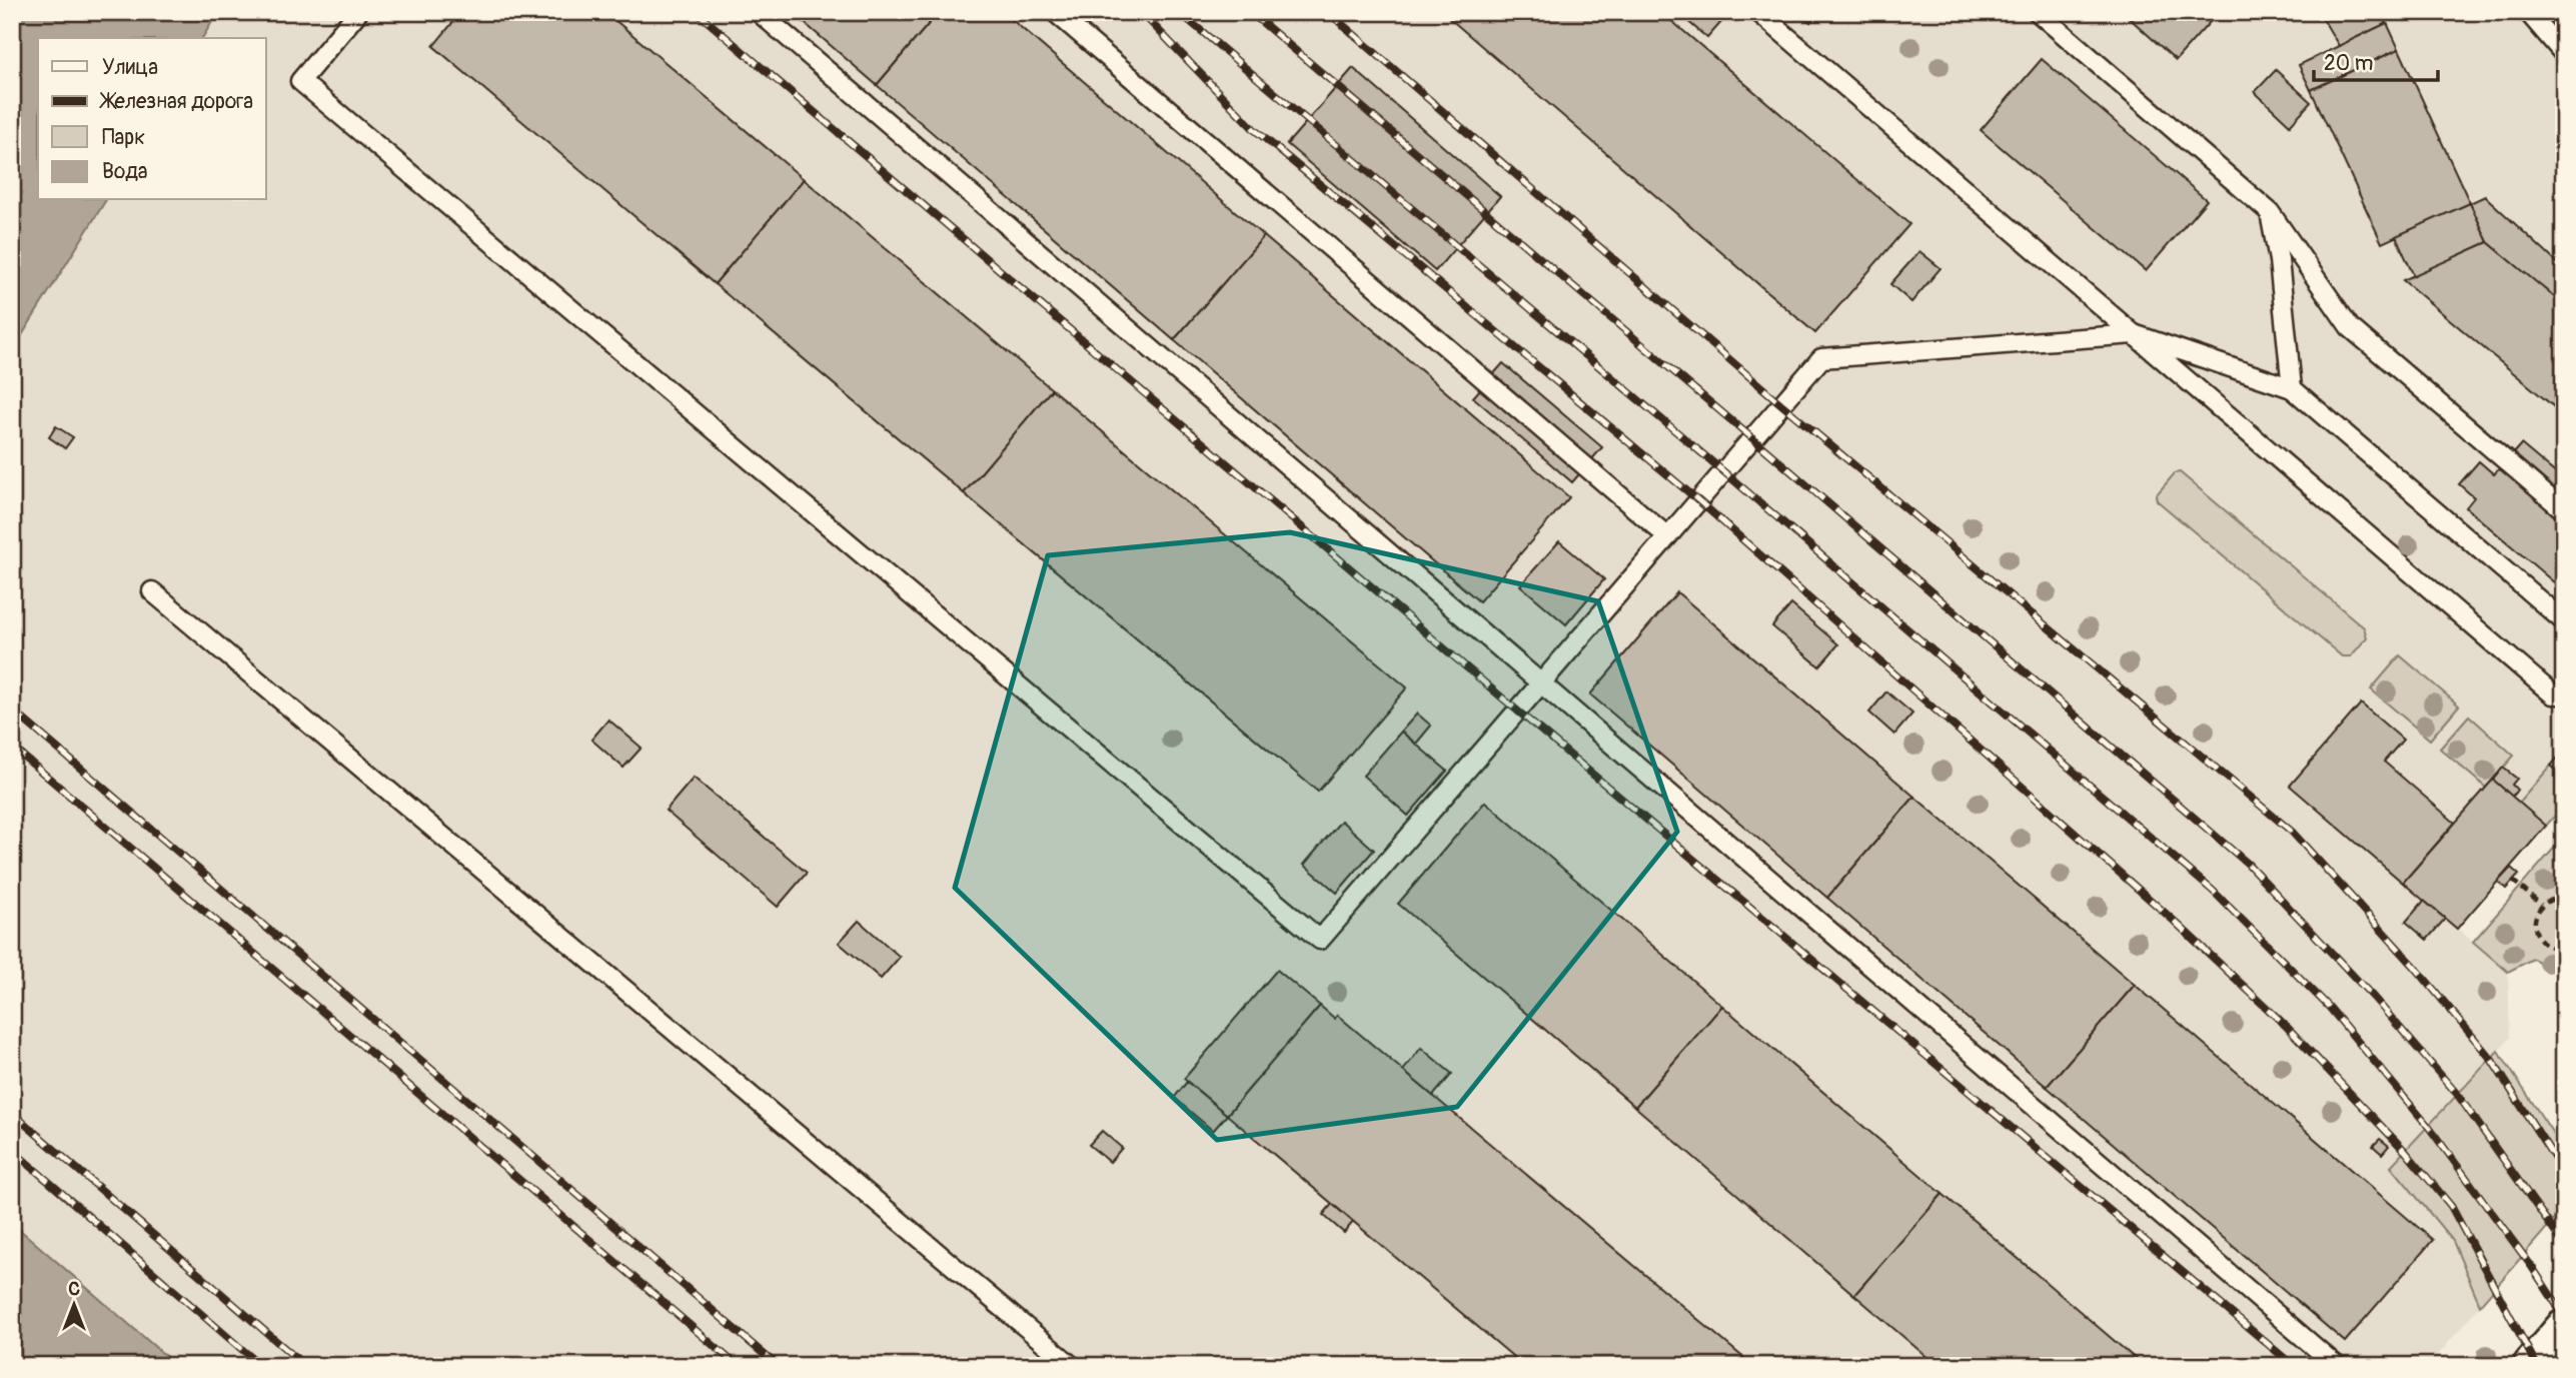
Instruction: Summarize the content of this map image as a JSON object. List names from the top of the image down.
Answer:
{
  "legend": [
    "Улица",
    "Железная дорога",
    "Парк",
    "Вода"
  ],
  "scale_bar": "20 m",
  "north": "top"
}
